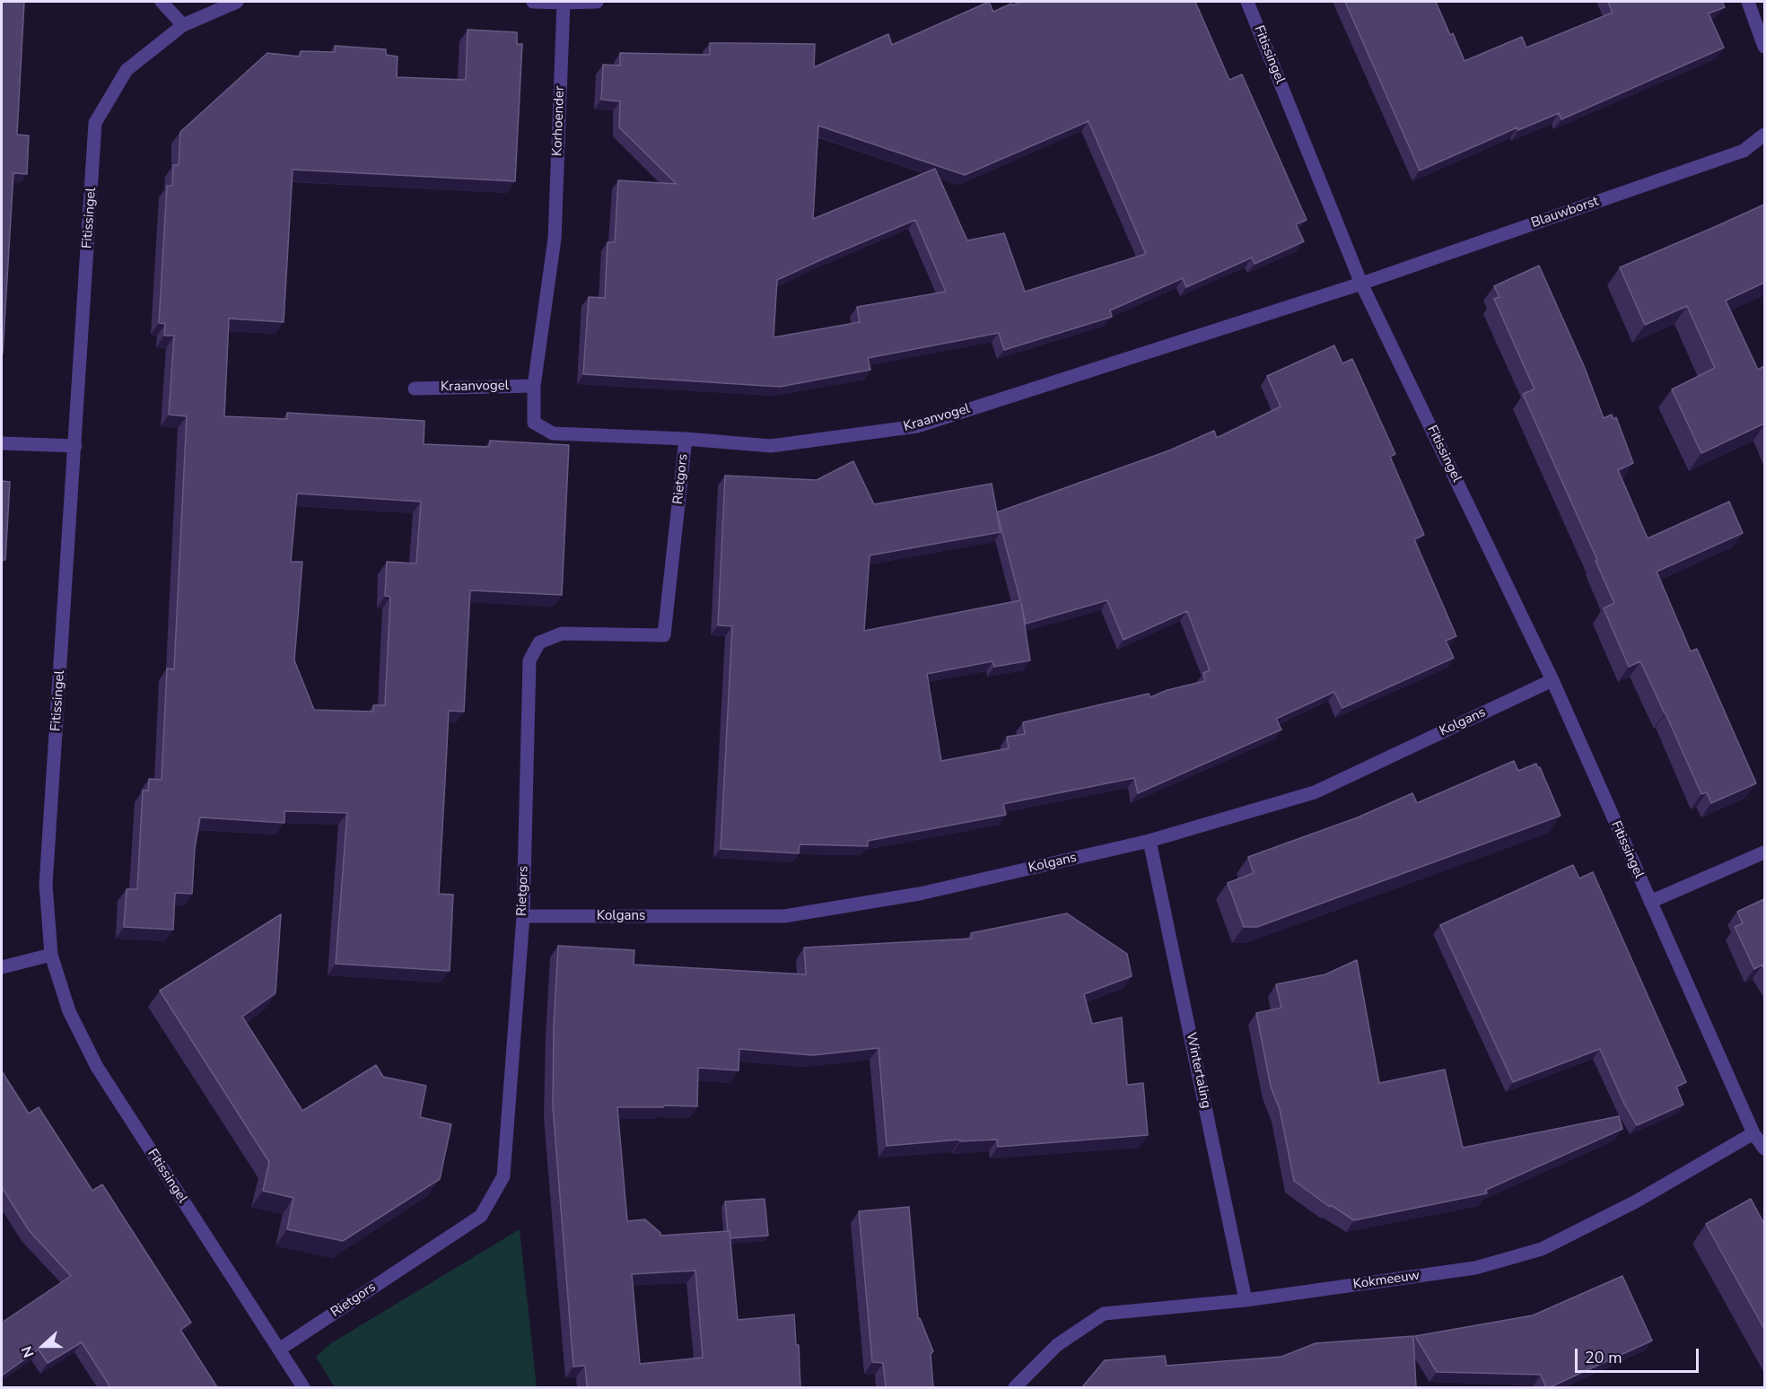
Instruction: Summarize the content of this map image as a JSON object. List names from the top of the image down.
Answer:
{
  "streets": {
    "street": [
      "Fitissingel",
      "Korhoender",
      "Blauwborst",
      "Kraanvogel",
      "Rietgors",
      "Kolgans",
      "Wintertaling",
      "Kokmeeuw"
    ]
  },
  "crossings": [
    ["Fitissingel", "Blauwborst"],
    ["Fitissingel", "Kraanvogel"],
    ["Fitissingel", "Rietgors"],
    ["Fitissingel", "Kolgans"],
    ["Fitissingel", "Kokmeeuw"],
    ["Korhoender", "Kraanvogel"],
    ["Blauwborst", "Kraanvogel"],
    ["Kraanvogel", "Rietgors"],
    ["Rietgors", "Kolgans"],
    ["Kolgans", "Wintertaling"],
    ["Wintertaling", "Kokmeeuw"]
  ],
  "scale_bar": "20 m",
  "north": "left"
}
